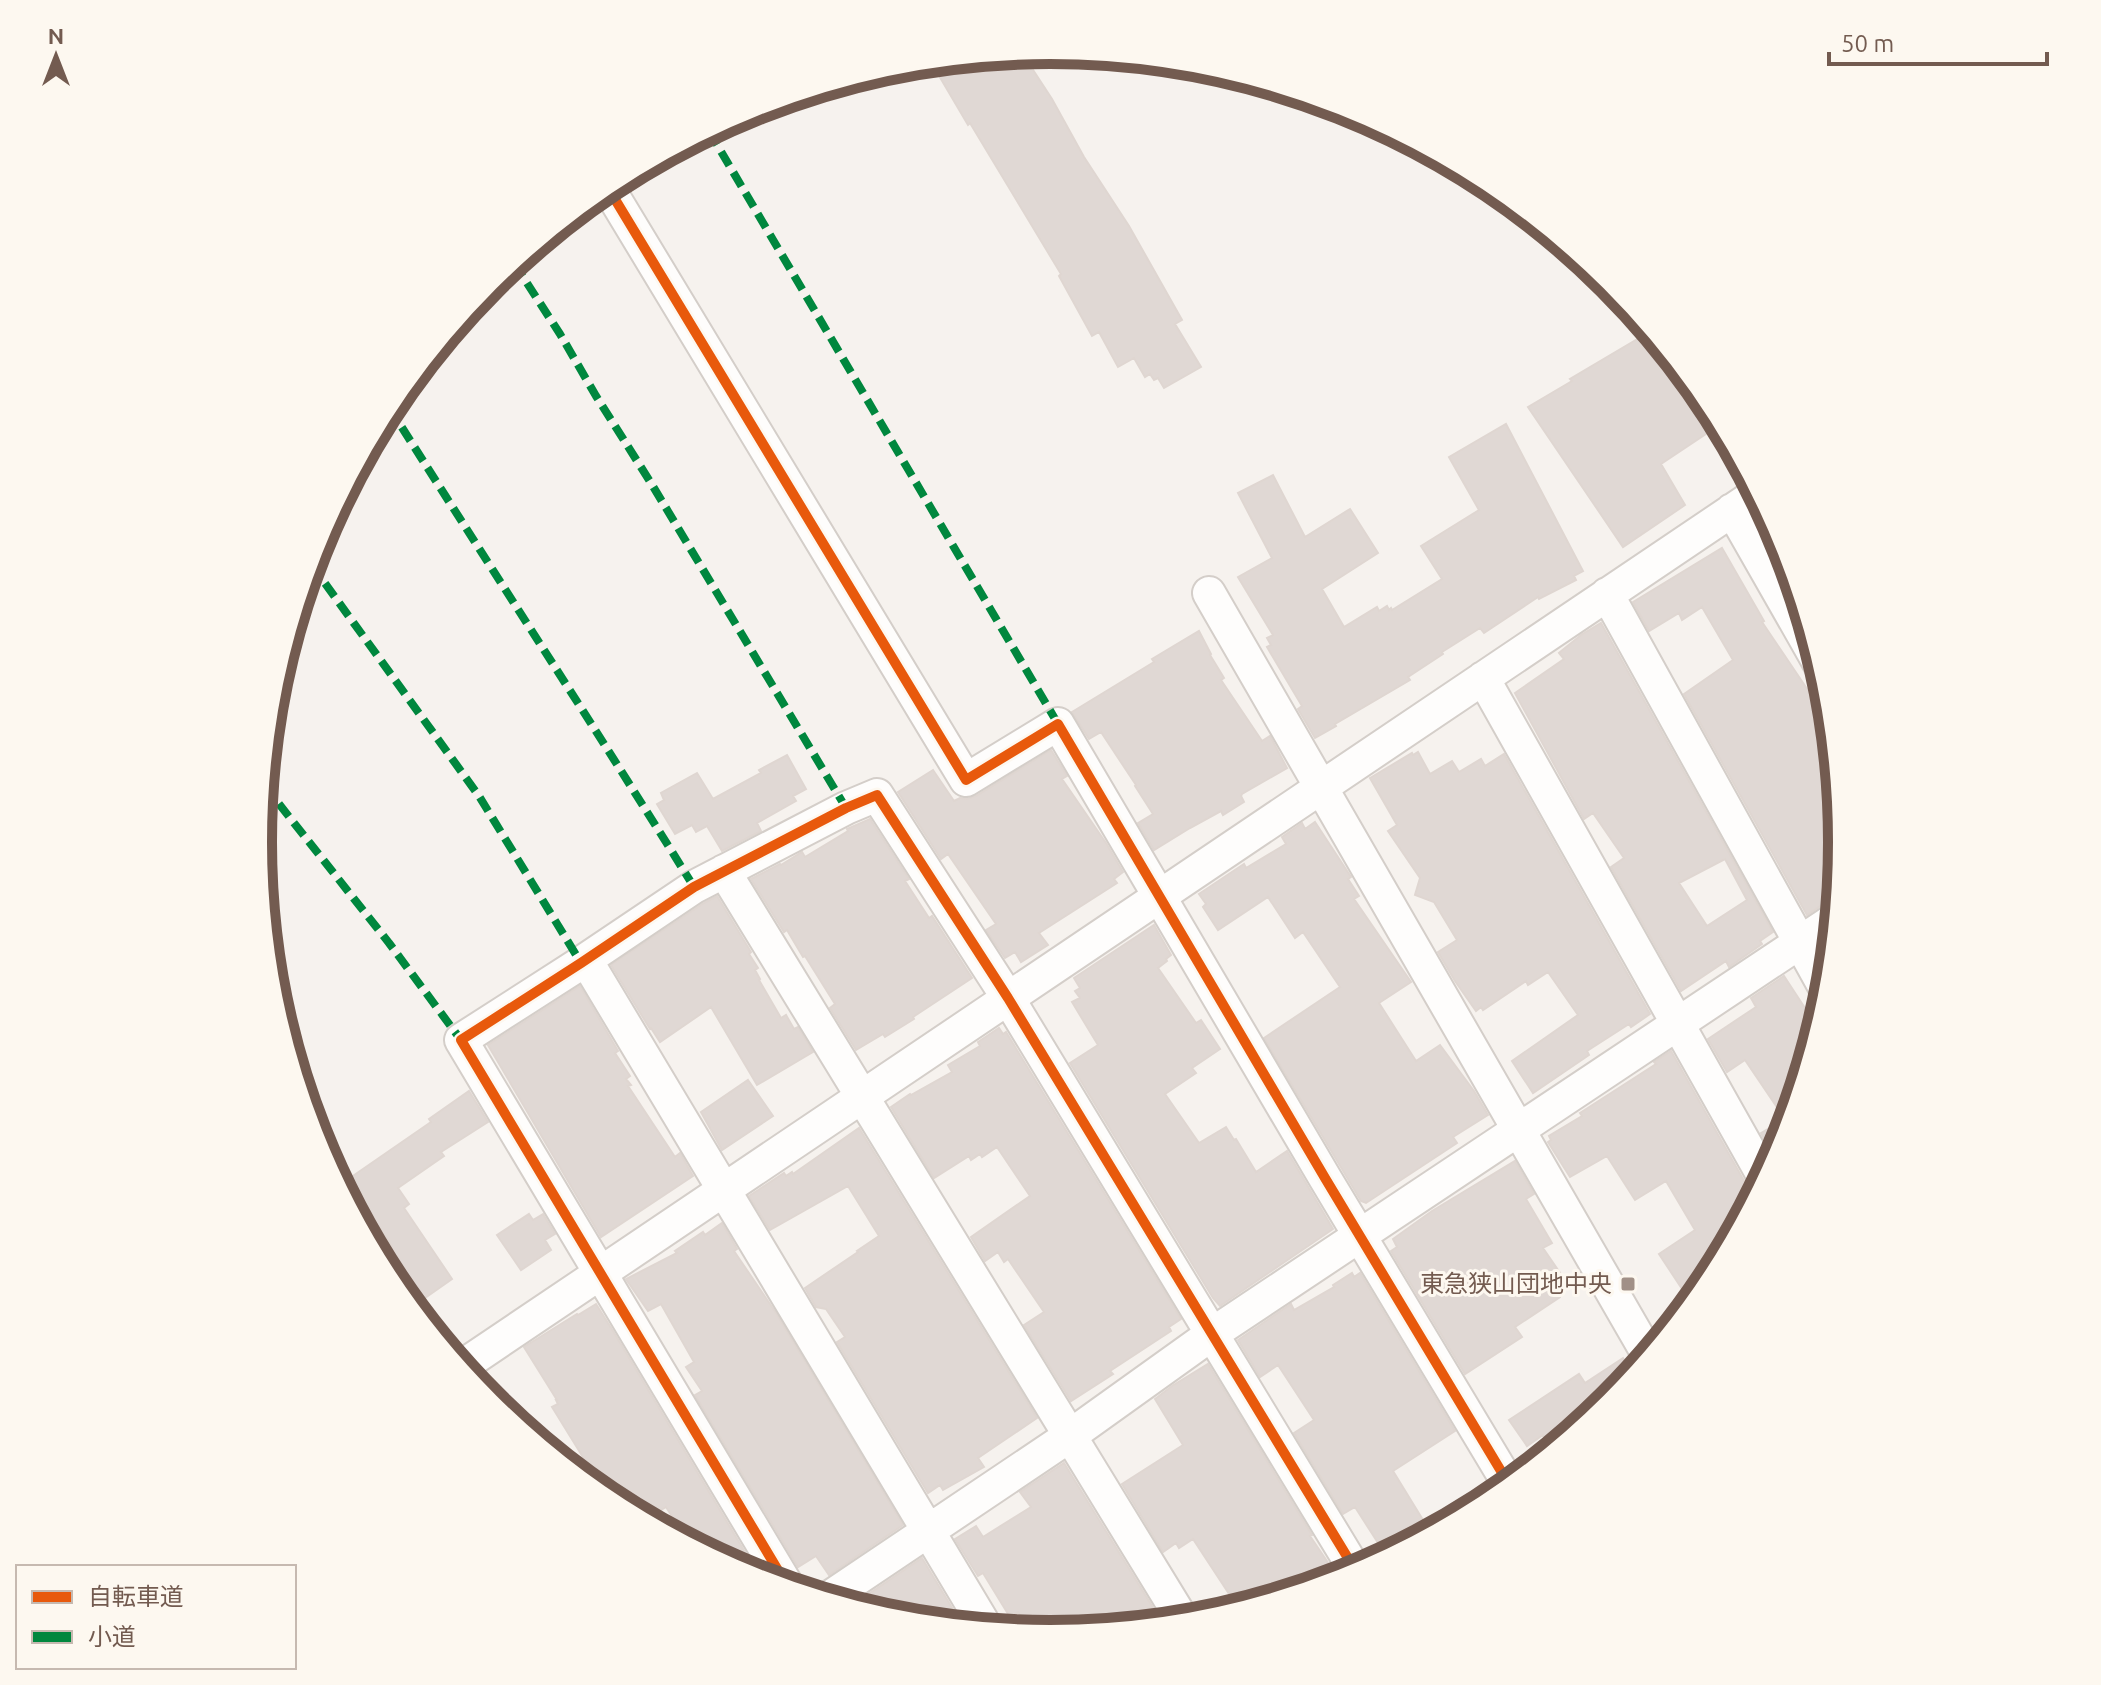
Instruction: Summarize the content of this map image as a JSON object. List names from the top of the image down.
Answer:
{
  "places": {
    "transit": ["東急狭山団地中央"]
  },
  "legend": ["自転車道", "小道"],
  "scale_bar": "50 m",
  "north": "top"
}
